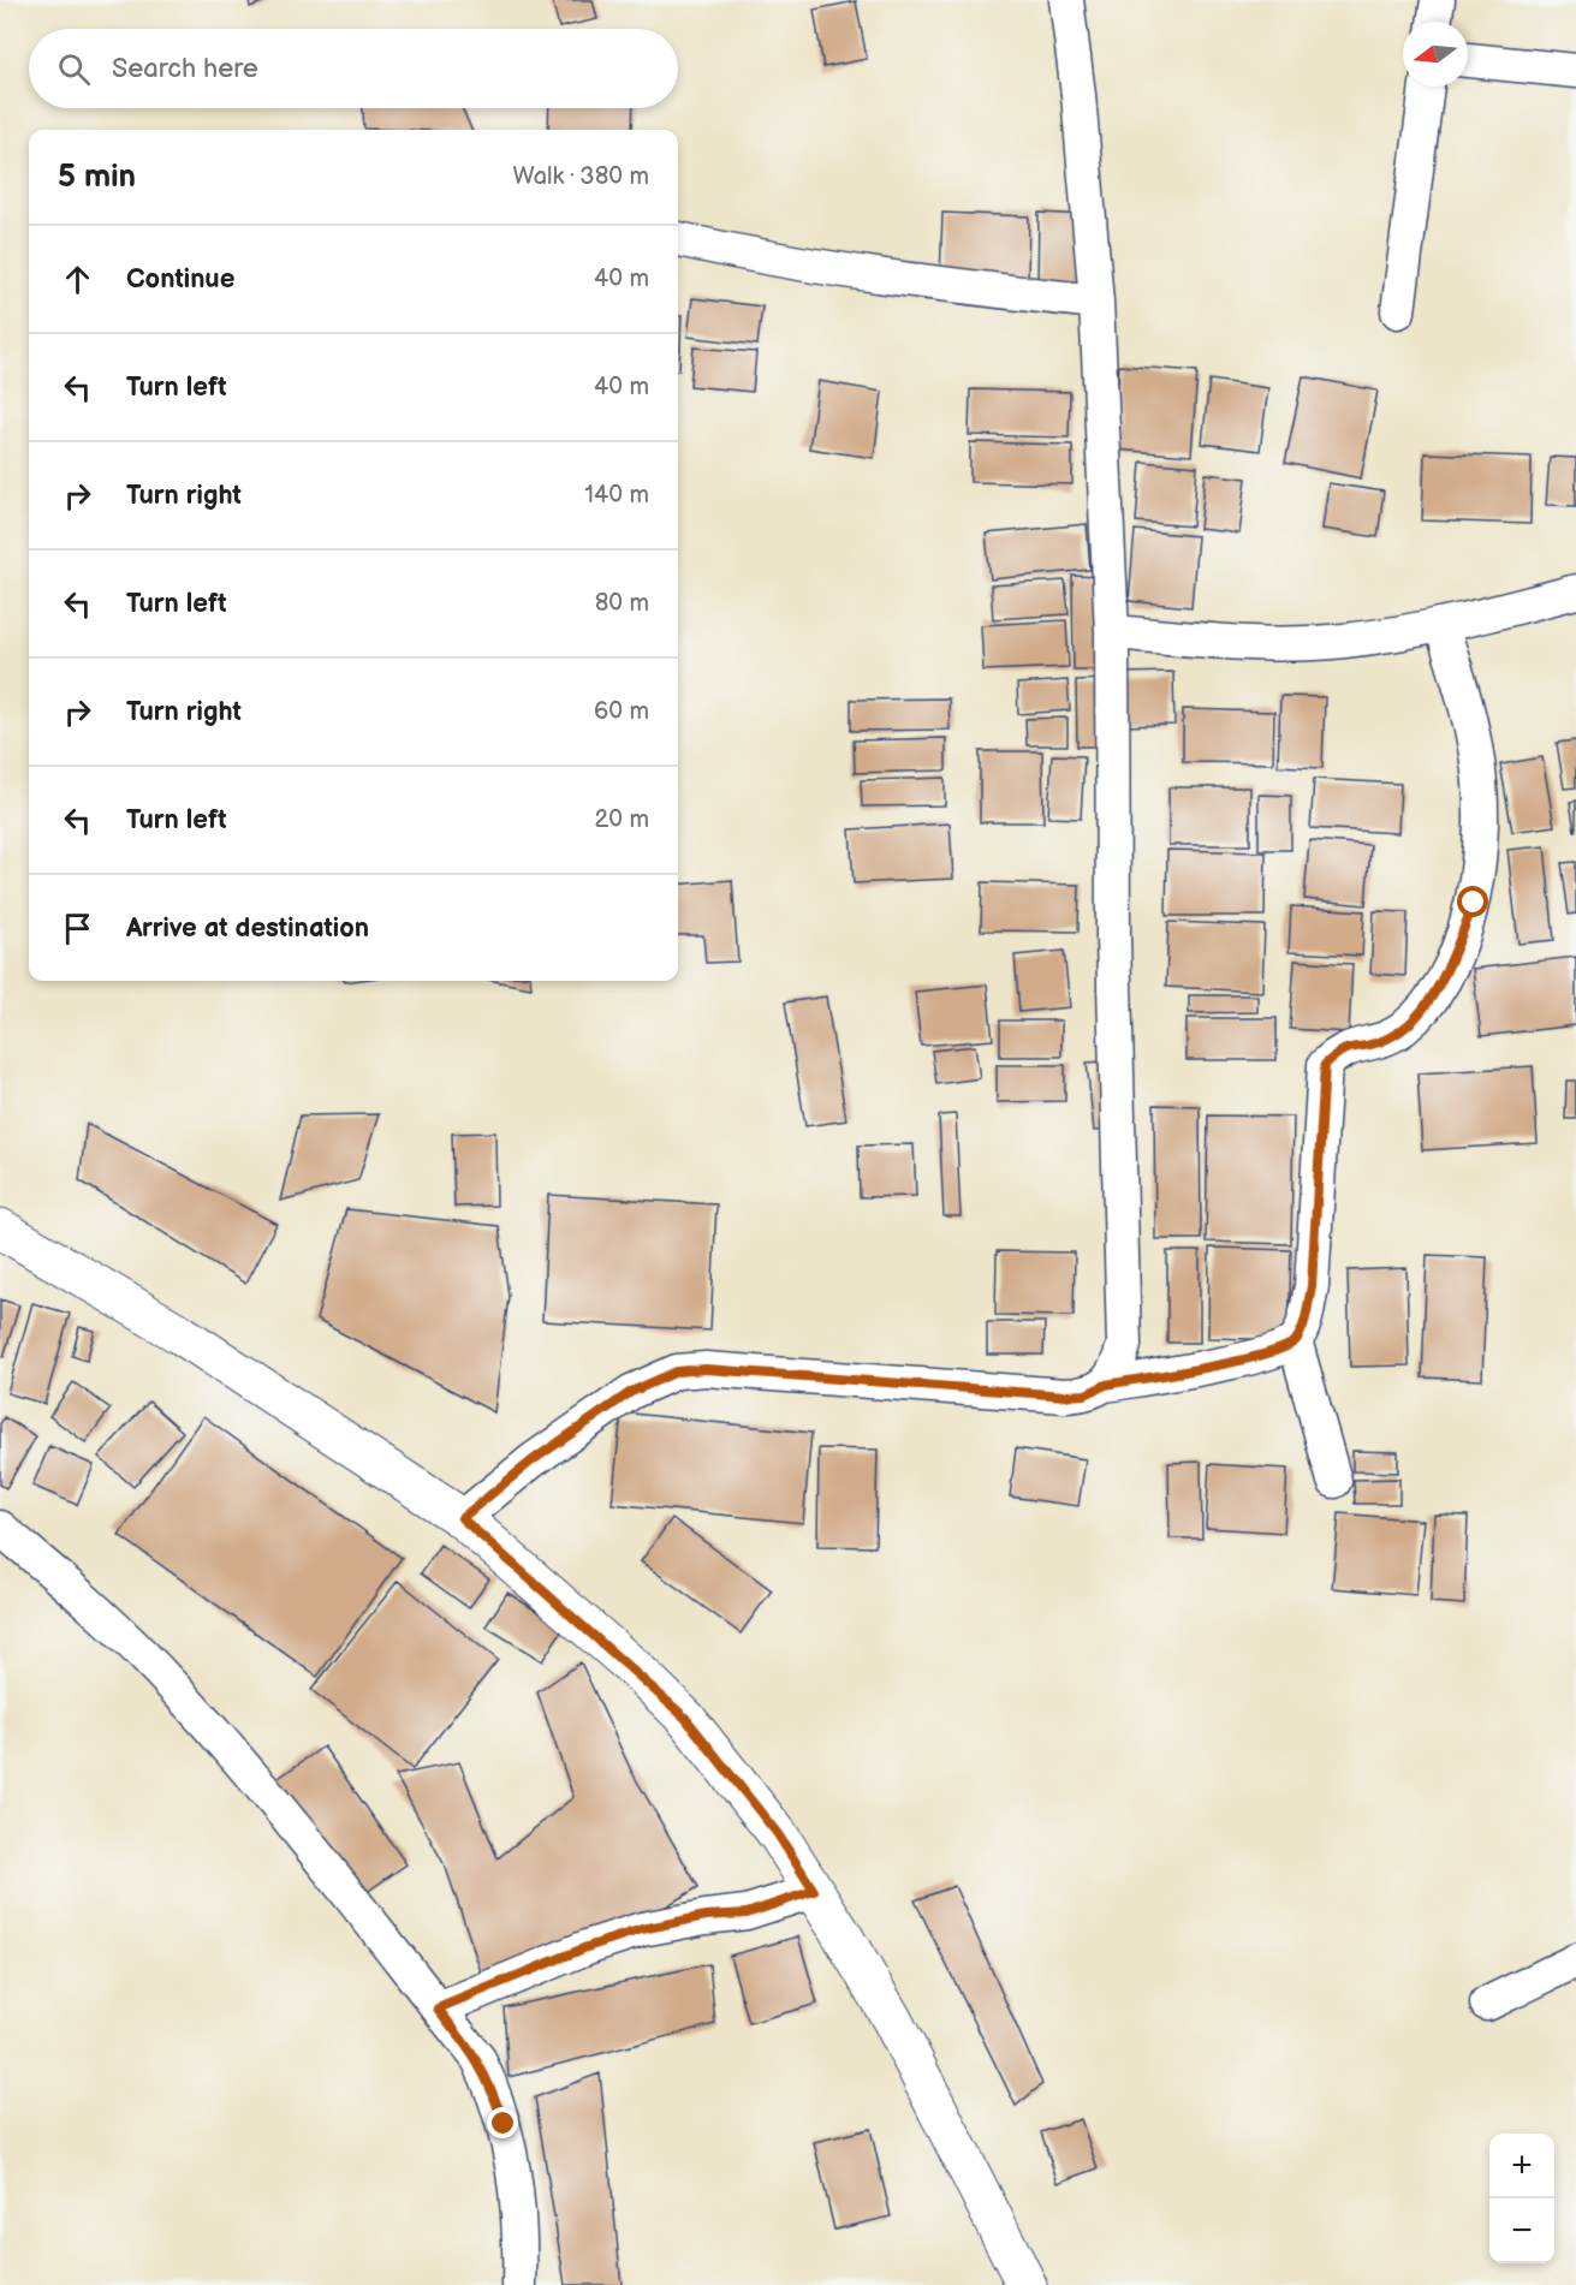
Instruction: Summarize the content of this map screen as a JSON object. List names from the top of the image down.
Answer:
{
  "north": "left",
  "page": {
    "search": "Search here",
    "heading": ["5 min", "Walk · 380 m"],
    "list": [
      ["Continue", "40 m"],
      ["Turn left", "40 m"],
      ["Turn right", "140 m"],
      ["Turn left", "80 m"],
      ["Turn right", "60 m"],
      ["Turn left", "20 m"],
      "Arrive at destination"
    ],
    "map_buttons": ["+", "−"]
  }
}
